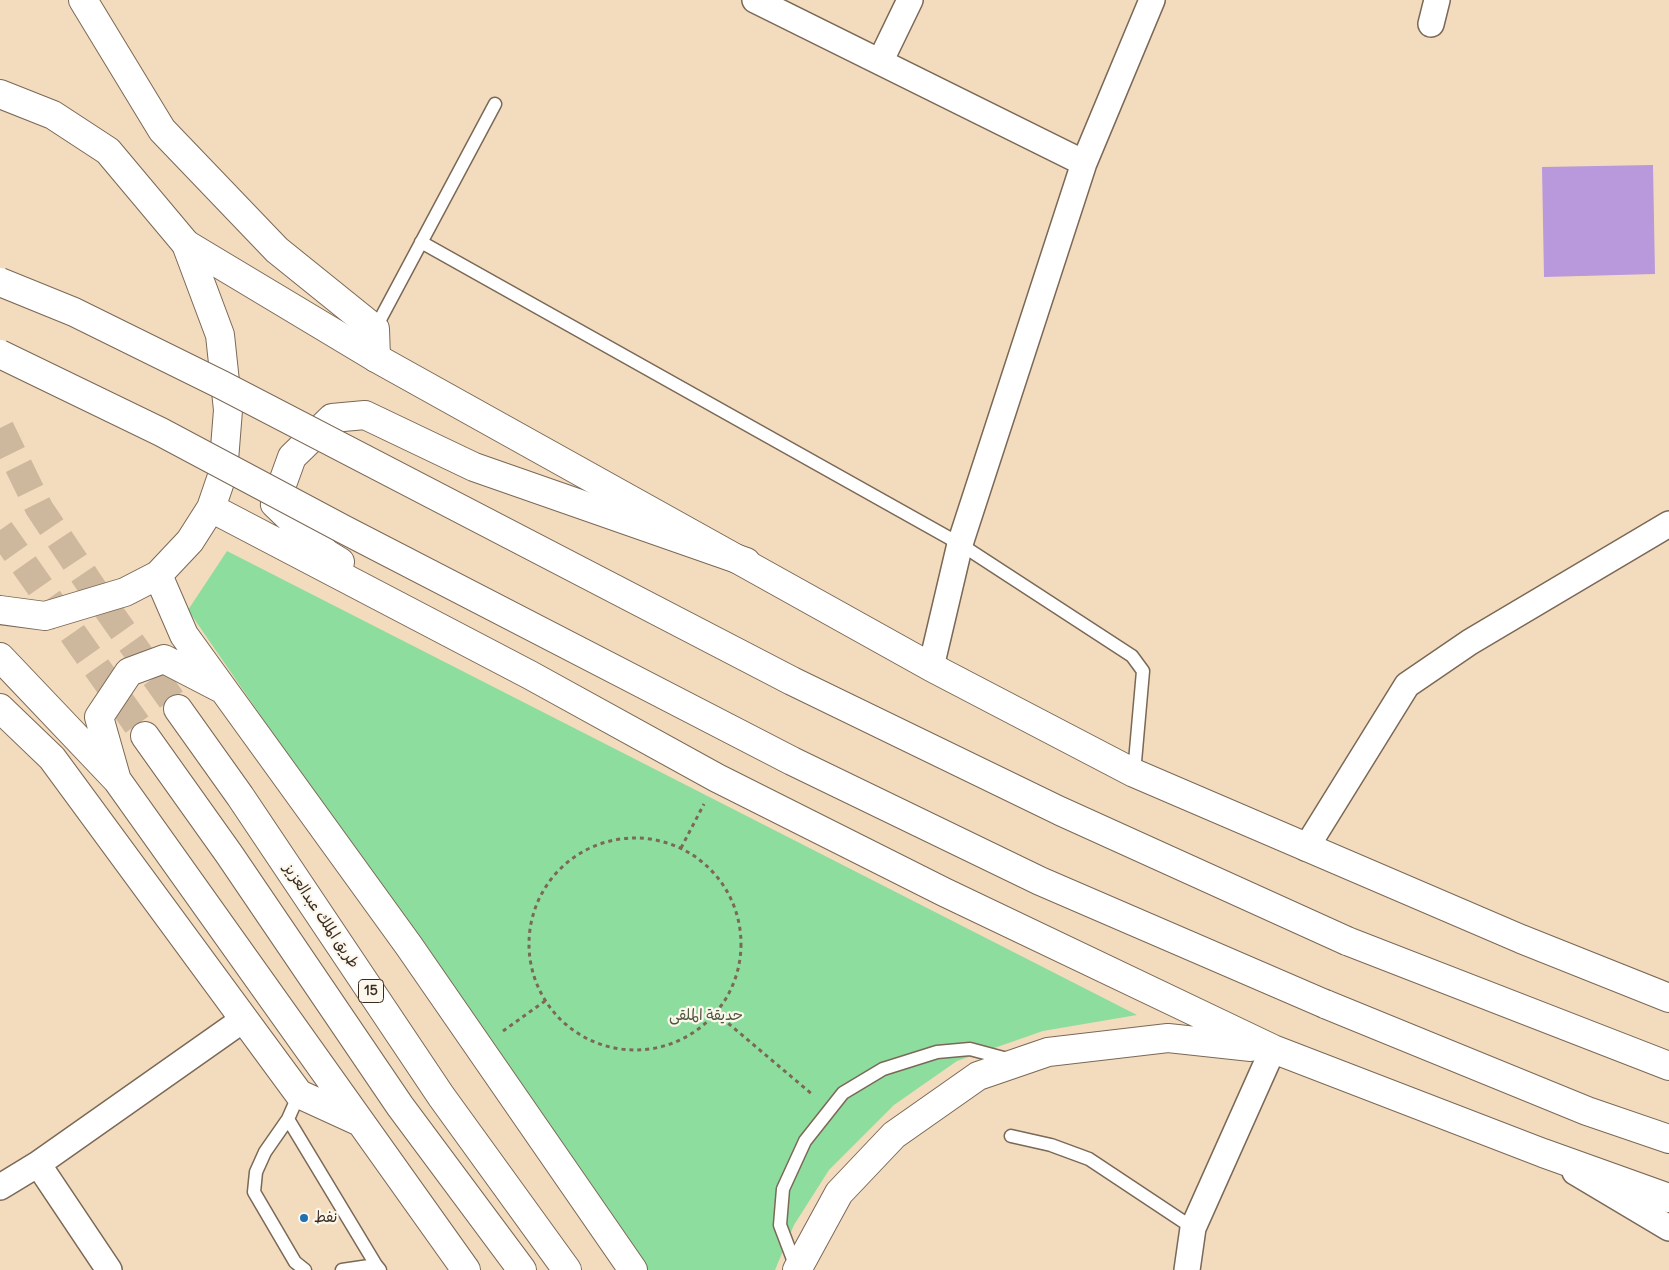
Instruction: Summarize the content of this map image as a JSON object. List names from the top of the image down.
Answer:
{
  "streets": {
    "main road": ["طريق الملك عبدالعزيز", "15"]
  },
  "parks": ["حديقة الملقى"],
  "places": ["نفط"]
}
